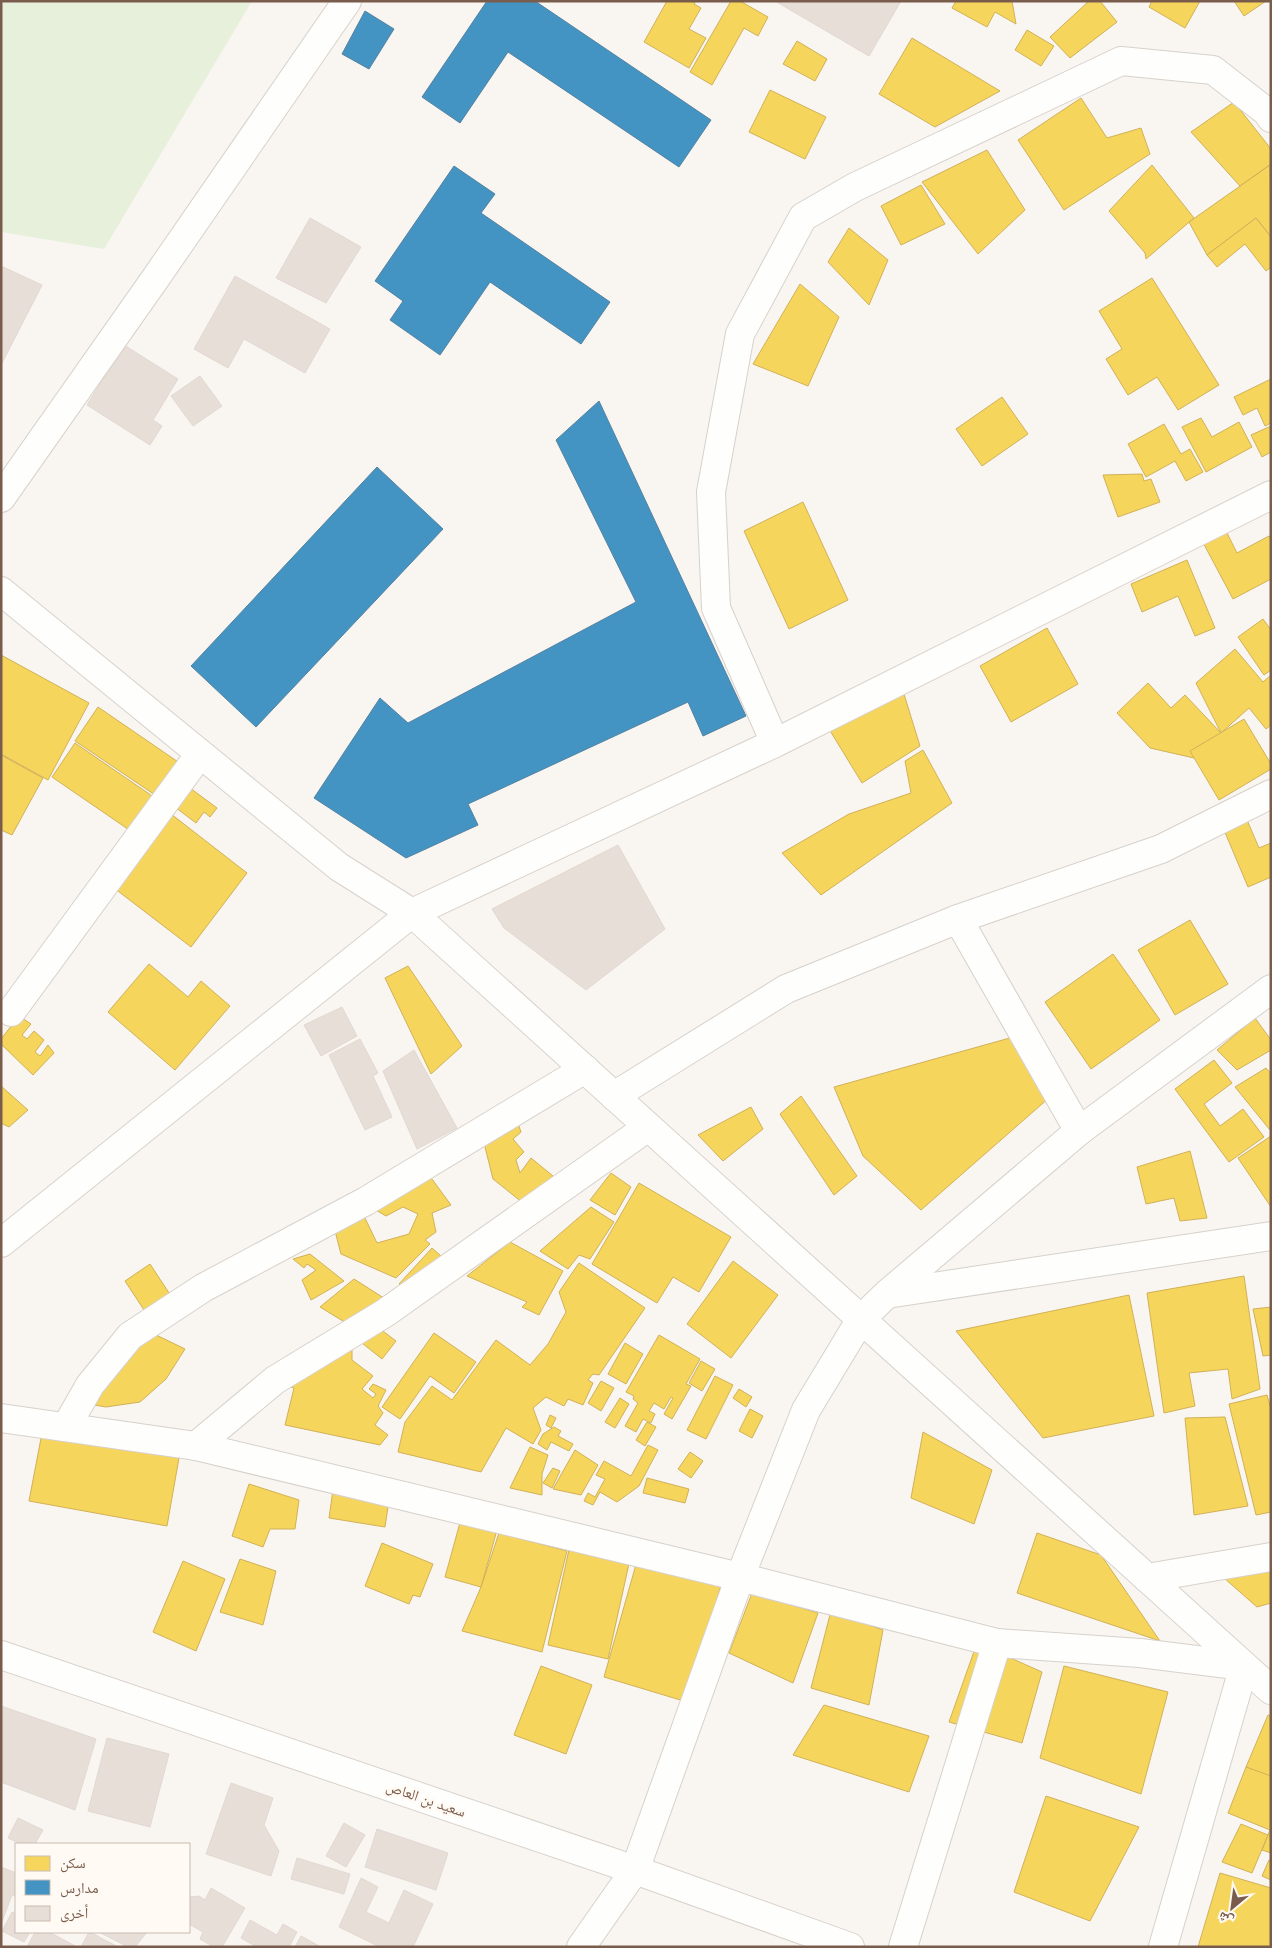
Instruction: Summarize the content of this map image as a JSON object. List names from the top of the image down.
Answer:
{
  "streets": {
    "street": ["سعيد بن العاص"]
  },
  "legend": ["سكن", "مدارس", "أخرى"],
  "north": "bottom left"
}
